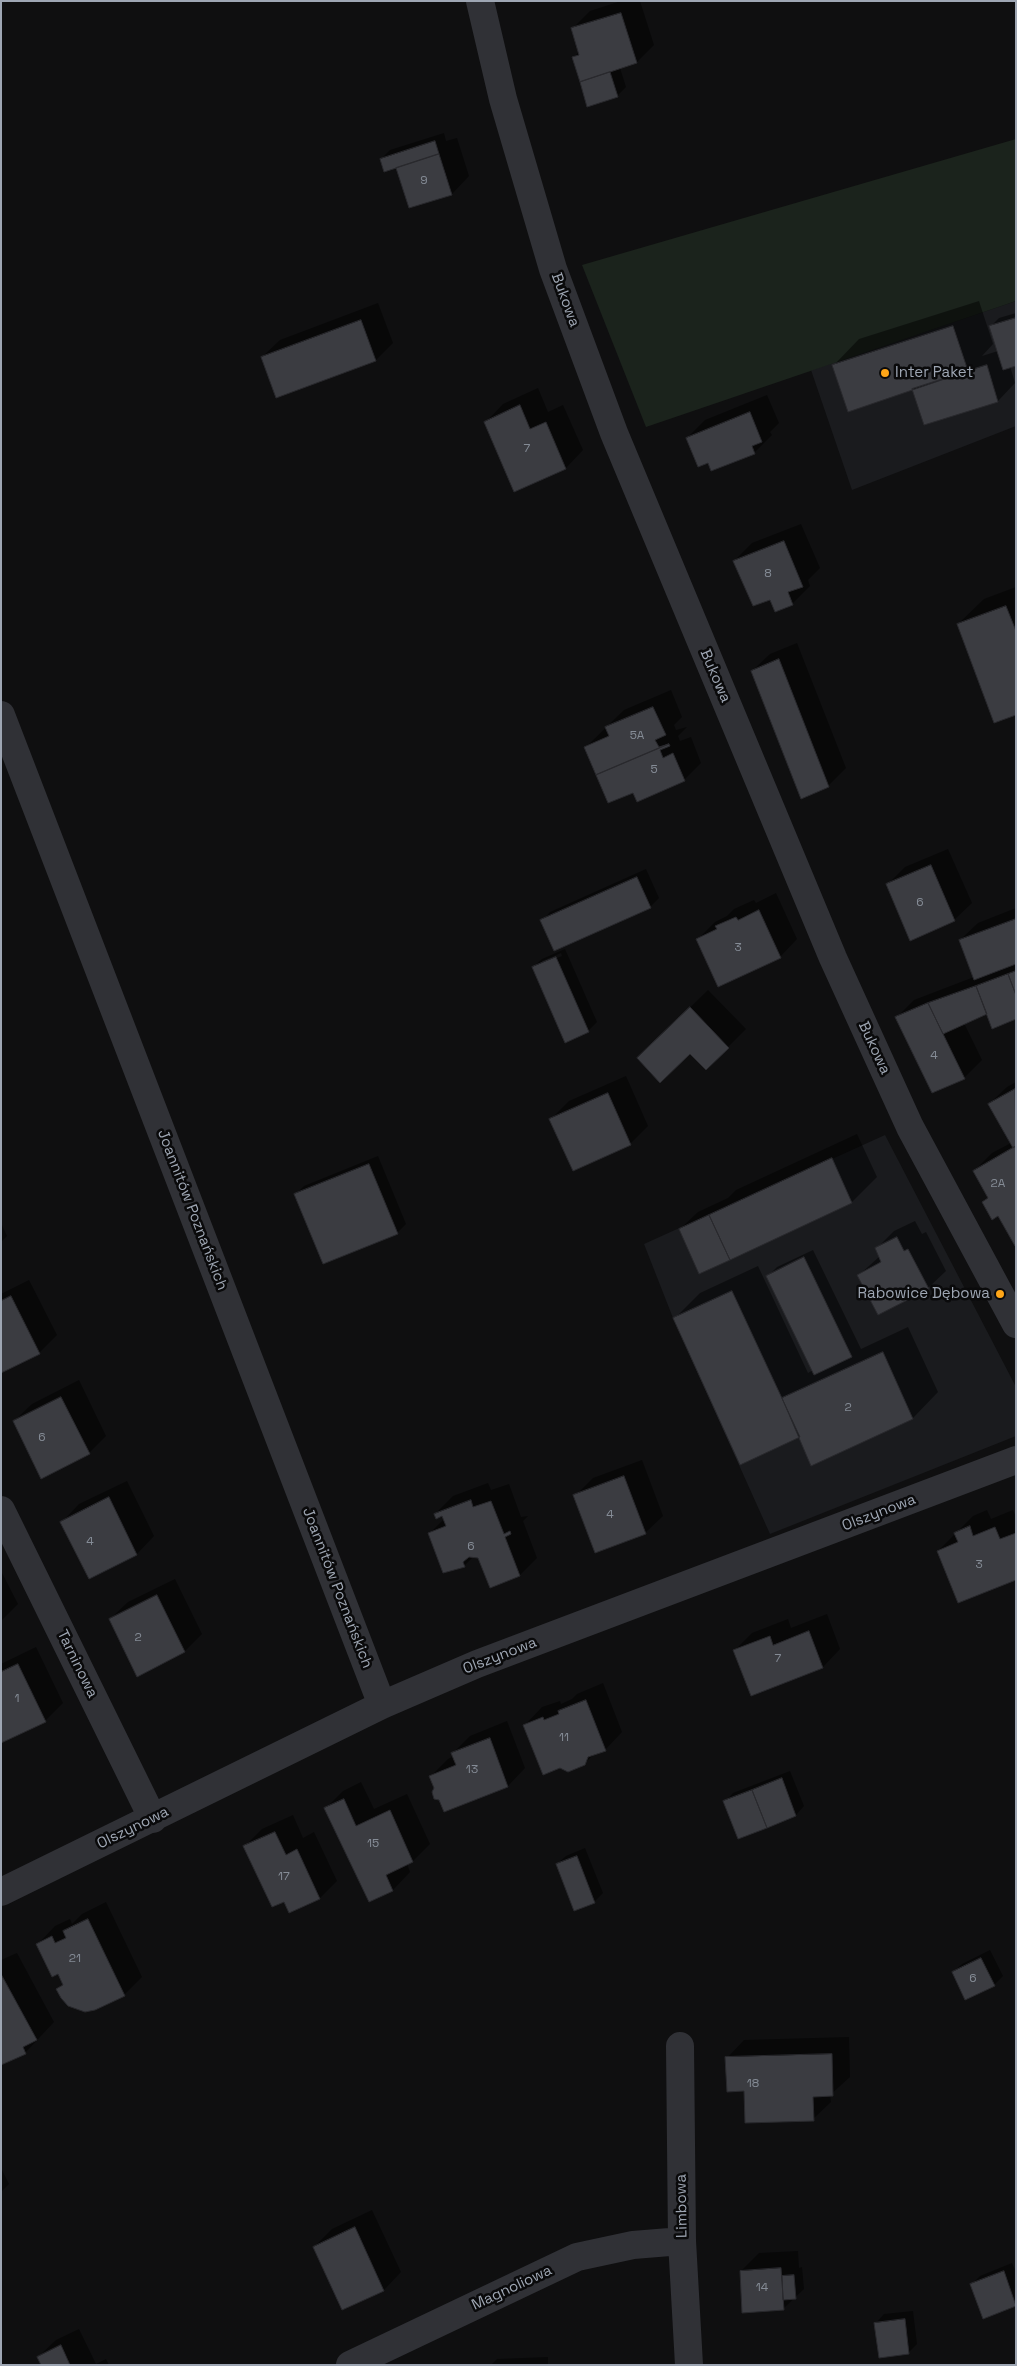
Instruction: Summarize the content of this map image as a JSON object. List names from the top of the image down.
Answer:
{
  "streets": {
    "street": [
      "Bukowa",
      "Joannitów Poznańskich",
      "Olszynowa",
      "Tarninowa",
      "Limbowa",
      "Magnoliowa"
    ]
  },
  "crossings": [
    ["Joannitów Poznańskich", "Olszynowa"],
    ["Olszynowa", "Tarninowa"],
    ["Limbowa", "Magnoliowa"]
  ],
  "places": ["Inter Paket", "Rabowice Dębowa"],
  "house_numbers": [
    "9",
    "7",
    "8",
    "5A",
    "5",
    "6",
    "3",
    "4",
    "2A",
    "2",
    "6",
    "4",
    "4",
    "6",
    "3",
    "2",
    "7",
    "1",
    "11",
    "13",
    "15",
    "17",
    "21",
    "6",
    "18",
    "14"
  ]
}
